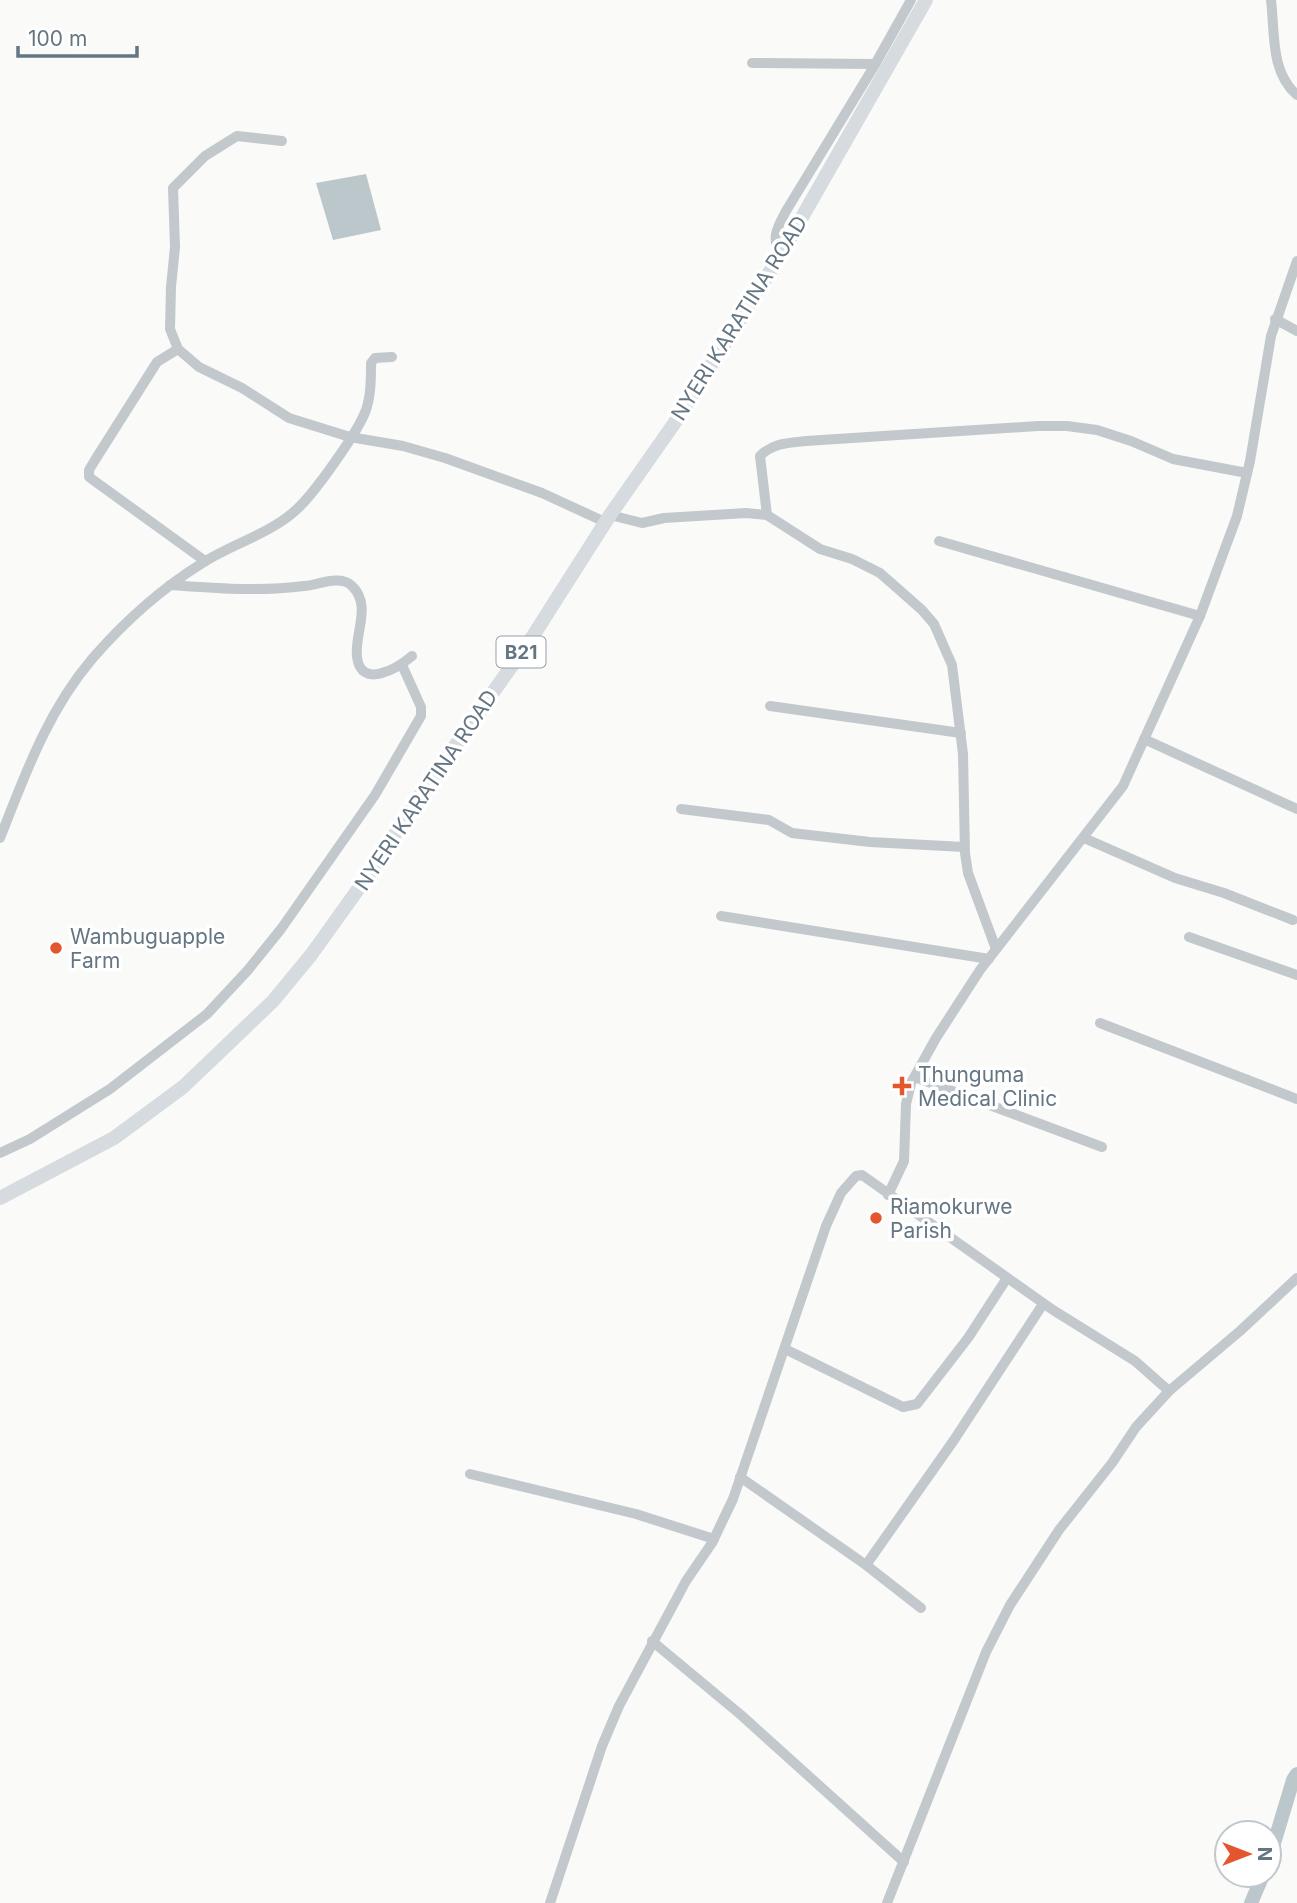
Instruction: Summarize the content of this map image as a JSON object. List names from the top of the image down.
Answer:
{
  "streets": {
    "highway": ["NYERI KARATINA ROAD", "B21"]
  },
  "places": {
    "other": ["Wambuguapple Farm", "Riamokurwe Parish"],
    "health": ["Thunguma Medical Clinic"]
  },
  "scale_bar": "100 m",
  "north": "right"
}
